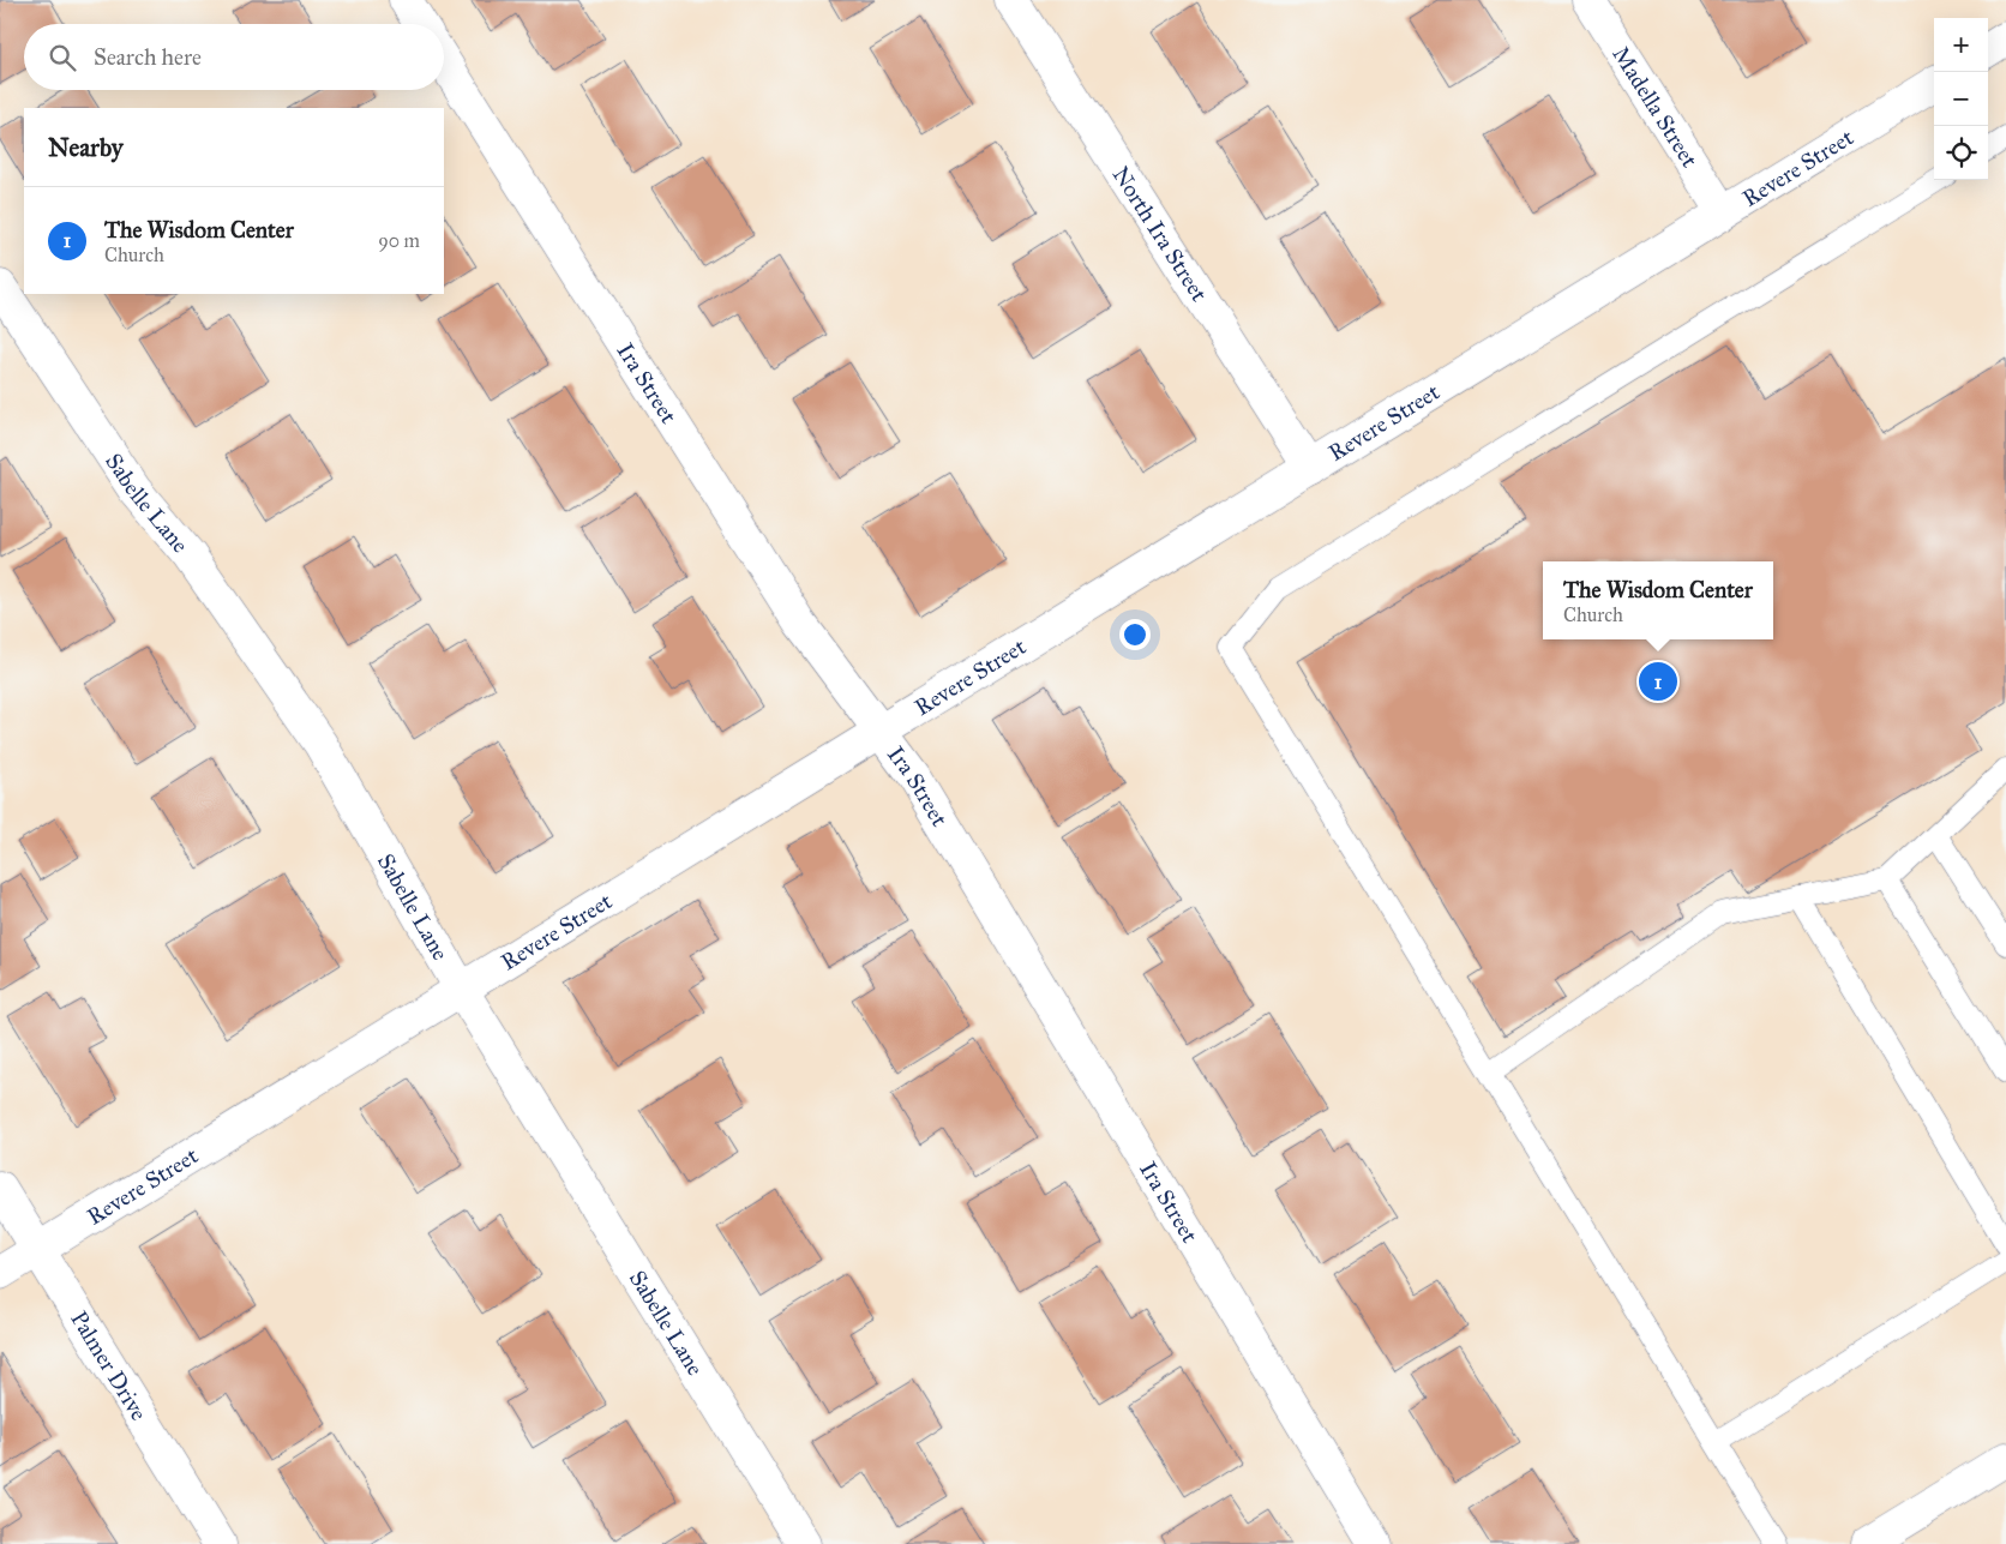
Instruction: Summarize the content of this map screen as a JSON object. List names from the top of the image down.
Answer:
{
  "streets": {
    "street": [
      "Madella Street",
      "Revere Street",
      "North Ira Street",
      "Ira Street",
      "Sabelle Lane",
      "Palmer Drive"
    ]
  },
  "crossings": [
    ["Madella Street", "Revere Street"],
    ["Revere Street", "North Ira Street"],
    ["Revere Street", "Ira Street"],
    ["Revere Street", "Sabelle Lane"],
    ["Revere Street", "Palmer Drive"]
  ],
  "page": {
    "map_buttons": ["+", "−"],
    "search": "Search here",
    "heading": "Nearby",
    "list": [
      {
        "mark": "1",
        "name": "The Wisdom Center",
        "note": "Church",
        "value": "90 m"
      }
    ],
    "popup": ["The Wisdom Center", "Church"],
    "pins": "1"
  }
}
